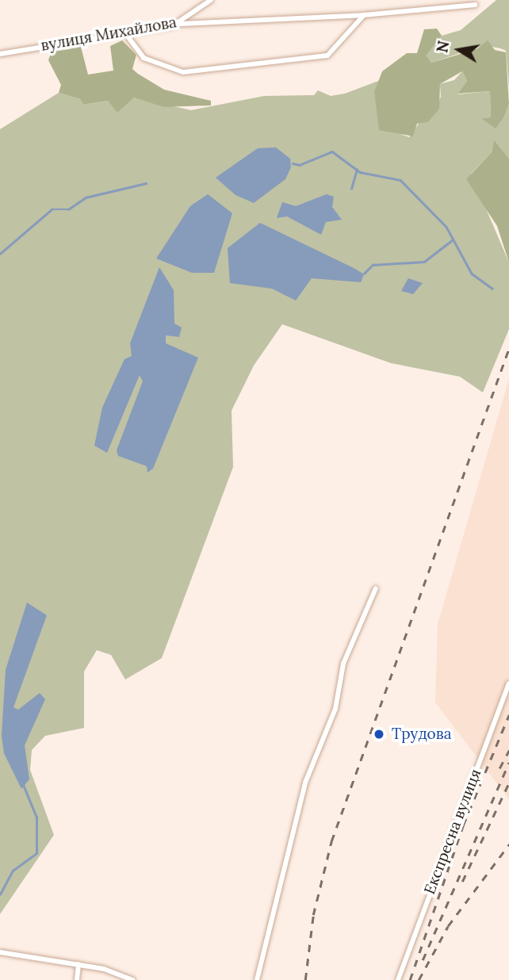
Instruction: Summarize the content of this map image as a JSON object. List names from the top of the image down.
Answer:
{
  "streets": {
    "street": ["вулиця Михайлова", "Експресна вулиця"]
  },
  "places": ["Трудова"],
  "north": "left"
}
